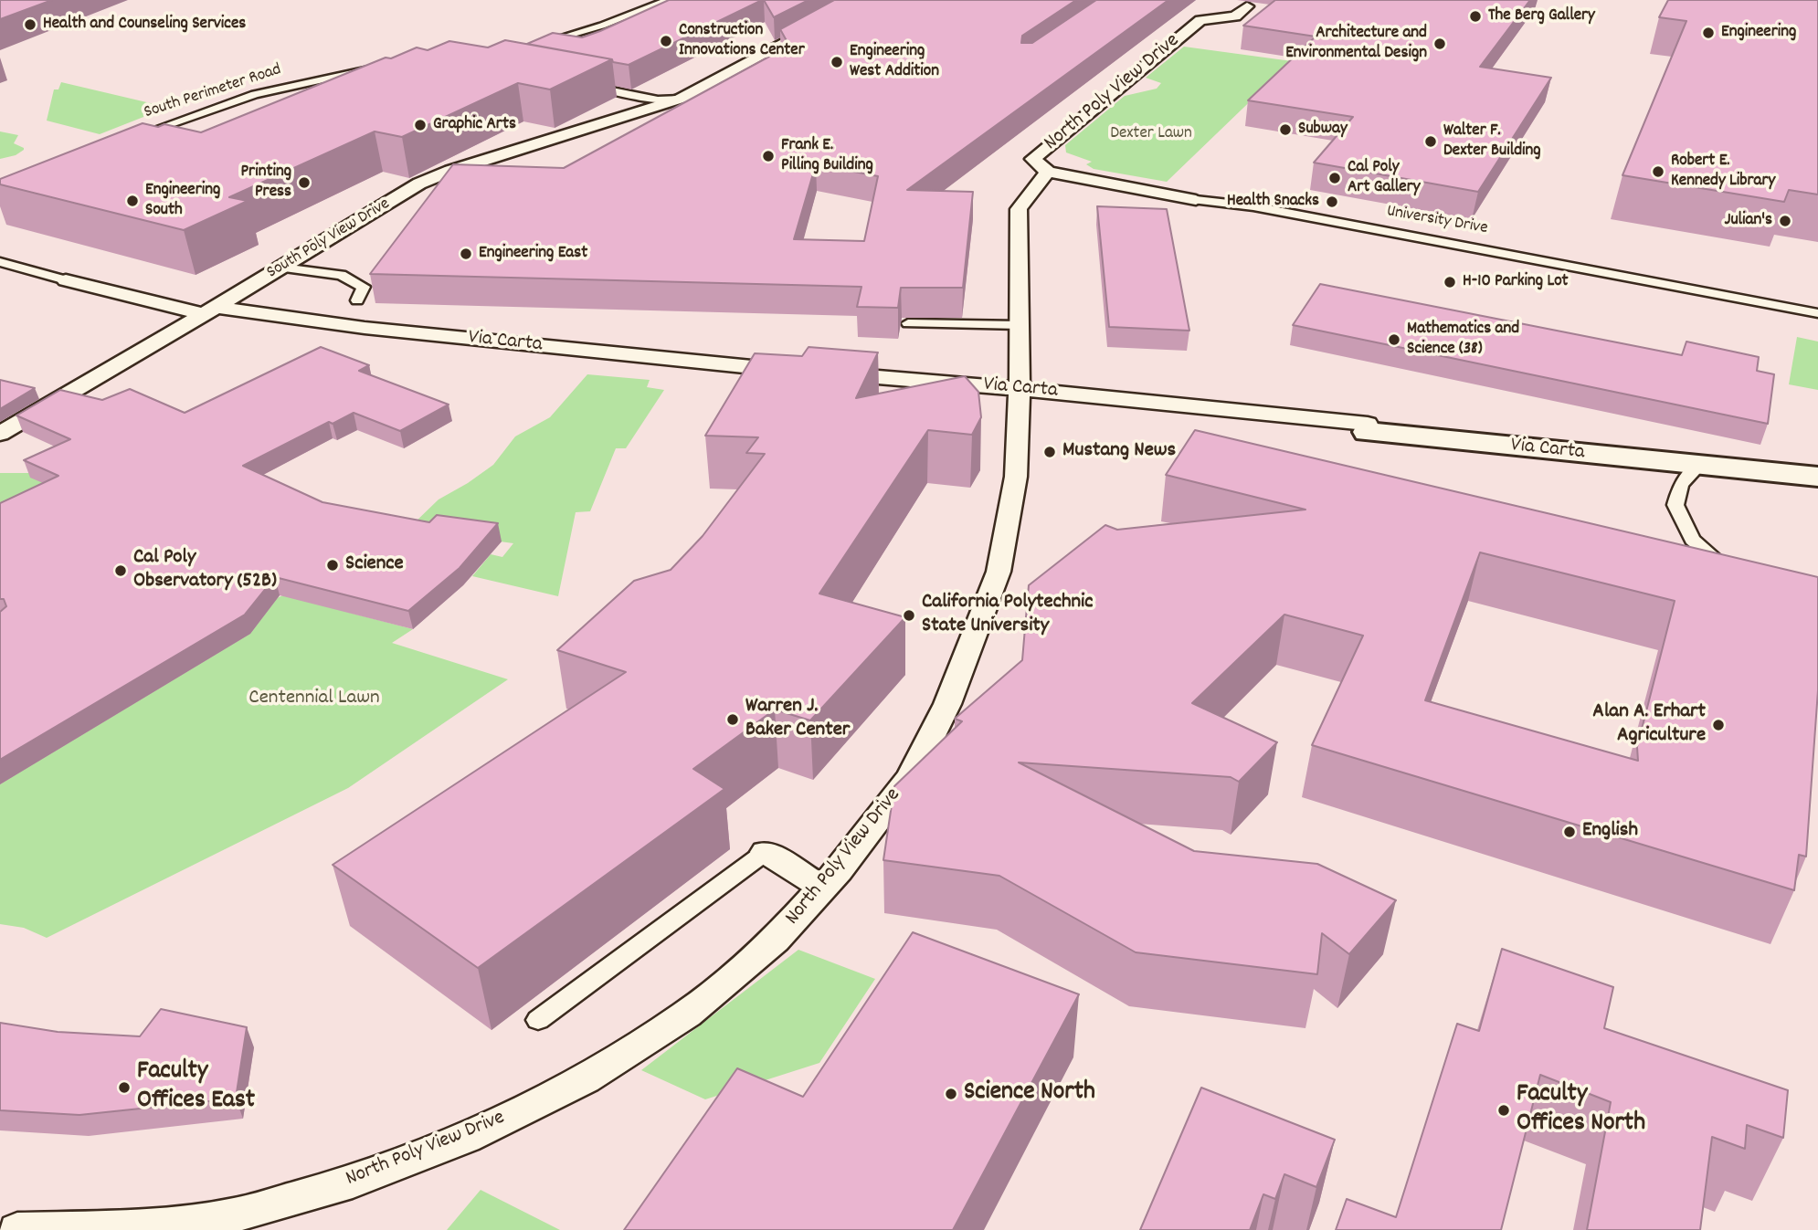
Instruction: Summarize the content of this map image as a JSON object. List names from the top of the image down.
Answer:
{
  "streets": {
    "street": [
      "North Poly View Drive",
      "University Drive",
      "South Poly View Drive",
      "Via Carta"
    ],
    "lane": ["South Perimeter Road"]
  },
  "crossings": [
    ["North Poly View Drive", "University Drive"],
    ["North Poly View Drive", "Via Carta"],
    ["South Poly View Drive", "Via Carta"]
  ],
  "parks": ["Dexter Lawn", "Centennial Lawn"],
  "places": [
    "The Berg Gallery",
    "Health and Counseling Services",
    "Engineering",
    "Construction Innovations Center",
    "Architecture and Environmental Design",
    "Engineering West Addition",
    "Graphic Arts",
    "Subway",
    "Walter F. Dexter Building",
    "Frank E. Pilling Building",
    "Robert E. Kennedy Library",
    "Cal Poly Art Gallery",
    "Printing Press",
    "Engineering South",
    "Health Snacks",
    "Julian's",
    "Engineering East",
    "H-10 Parking Lot",
    "Mathematics and Science (38)",
    "Mustang News",
    "Science",
    "Cal Poly Observatory (52B)",
    "California Polytechnic State University",
    "Warren J. Baker Center",
    "Alan A. Erhart Agriculture",
    "English",
    "Faculty Offices East",
    "Science North",
    "Faculty Offices North"
  ]
}
